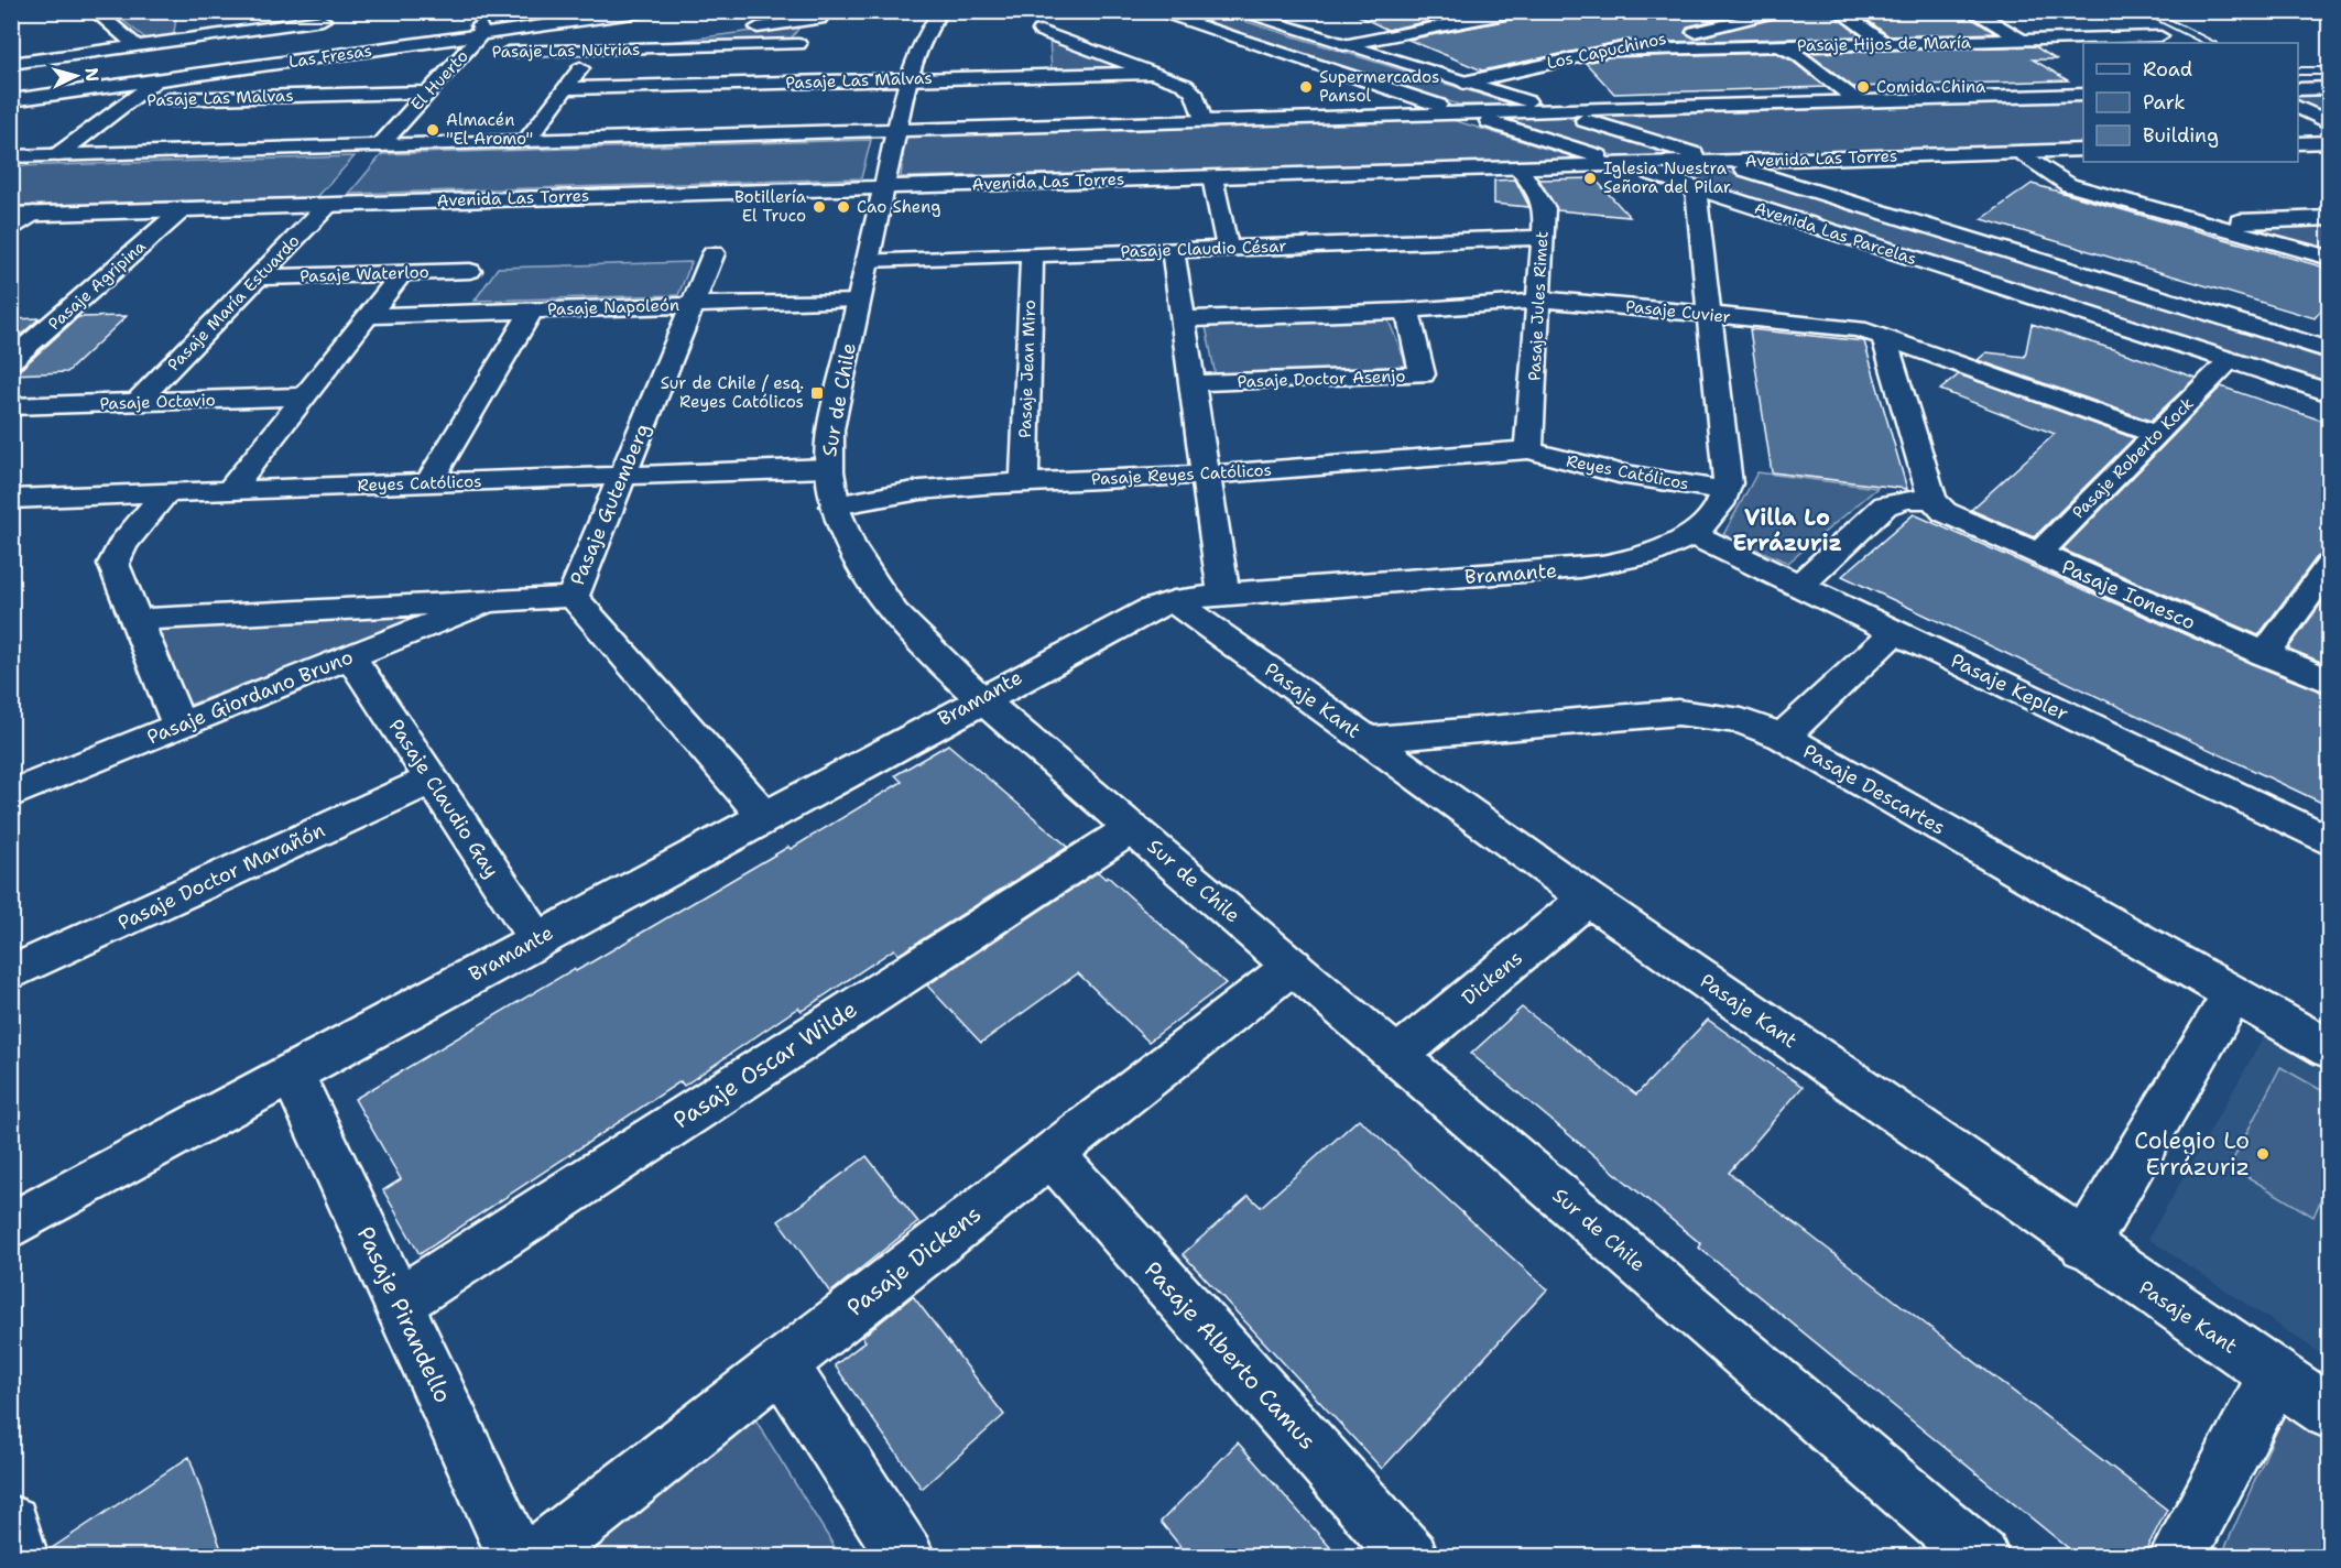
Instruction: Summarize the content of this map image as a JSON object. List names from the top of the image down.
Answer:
{
  "streets": {
    "street": [
      "Pasaje Hijos de María",
      "Pasaje Las Nutrias",
      "Los Capuchinos",
      "Las Fresas",
      "El Huerto",
      "Pasaje Las Malvas",
      "Avenida Las Torres",
      "Avenida Las Parcelas",
      "Pasaje Claudio César",
      "Pasaje Waterloo",
      "Pasaje Agripina",
      "Pasaje María Estuardo",
      "Pasaje Jules Rimet",
      "Pasaje Napoleón",
      "Pasaje Cuvier",
      "Pasaje Jean Miro",
      "Pasaje Doctor Asenjo",
      "Sur de Chile",
      "Pasaje Octavio",
      "Pasaje Roberto Kock",
      "Reyes Católicos",
      "Pasaje Reyes Católicos",
      "Pasaje Gutemberg",
      "Bramante",
      "Pasaje Ionesco",
      "Pasaje Kepler",
      "Pasaje Giordano Bruno",
      "Pasaje Kant",
      "Pasaje Descartes",
      "Pasaje Claudio Gay",
      "Pasaje Doctor Marañón",
      "Dickens",
      "Pasaje Oscar Wilde",
      "Pasaje Dickens",
      "Pasaje Pirandello",
      "Pasaje Alberto Camus"
    ]
  },
  "crossings": [
    ["Pasaje Hijos de María", "Los Capuchinos"],
    ["Pasaje Las Nutrias", "Las Fresas"],
    ["Pasaje Las Nutrias", "El Huerto"],
    ["Los Capuchinos", "Avenida Las Parcelas"],
    ["Las Fresas", "El Huerto"],
    ["Las Fresas", "Pasaje Las Malvas"],
    ["El Huerto", "Pasaje Las Malvas"],
    ["Pasaje Las Malvas", "Sur de Chile"],
    ["Avenida Las Torres", "Avenida Las Parcelas"],
    ["Avenida Las Torres", "Pasaje Agripina"],
    ["Avenida Las Torres", "Pasaje María Estuardo"],
    ["Avenida Las Torres", "Pasaje Jules Rimet"],
    ["Avenida Las Torres", "Sur de Chile"],
    ["Avenida Las Parcelas", "Pasaje Roberto Kock"],
    ["Pasaje Claudio César", "Pasaje Jules Rimet"],
    ["Pasaje Claudio César", "Pasaje Jean Miro"],
    ["Pasaje Claudio César", "Sur de Chile"],
    ["Pasaje Waterloo", "Pasaje María Estuardo"],
    ["Pasaje María Estuardo", "Pasaje Octavio"],
    ["Pasaje Jules Rimet", "Pasaje Cuvier"],
    ["Pasaje Jules Rimet", "Reyes Católicos"],
    ["Pasaje Jules Rimet", "Pasaje Reyes Católicos"],
    ["Pasaje Napoleón", "Sur de Chile"],
    ["Pasaje Napoleón", "Pasaje Gutemberg"],
    ["Pasaje Cuvier", "Pasaje Doctor Asenjo"],
    ["Pasaje Cuvier", "Pasaje Roberto Kock"],
    ["Pasaje Jean Miro", "Pasaje Reyes Católicos"],
    ["Sur de Chile", "Reyes Católicos"],
    ["Sur de Chile", "Pasaje Reyes Católicos"],
    ["Sur de Chile", "Bramante"],
    ["Sur de Chile", "Dickens"],
    ["Sur de Chile", "Pasaje Oscar Wilde"],
    ["Sur de Chile", "Pasaje Dickens"],
    ["Pasaje Roberto Kock", "Pasaje Ionesco"],
    ["Reyes Católicos", "Pasaje Reyes Católicos"],
    ["Reyes Católicos", "Pasaje Gutemberg"],
    ["Reyes Católicos", "Bramante"],
    ["Pasaje Gutemberg", "Bramante"],
    ["Bramante", "Pasaje Kepler"],
    ["Bramante", "Pasaje Kant"],
    ["Bramante", "Pasaje Claudio Gay"],
    ["Bramante", "Pasaje Pirandello"],
    ["Pasaje Giordano Bruno", "Pasaje Claudio Gay"],
    ["Pasaje Kant", "Pasaje Descartes"],
    ["Pasaje Kant", "Dickens"],
    ["Pasaje Claudio Gay", "Pasaje Doctor Marañón"],
    ["Pasaje Oscar Wilde", "Pasaje Pirandello"],
    ["Pasaje Dickens", "Pasaje Alberto Camus"]
  ],
  "districts": ["Villa Lo Errázuriz"],
  "places": {
    "other": [
      "Supermercados Pansol",
      "Comida China",
      "Almacén \"El Aromo\"",
      "Iglesia Nuestra Señora del Pilar",
      "Botillería El Truco",
      "Cao Sheng",
      "Colegio Lo Errázuriz"
    ],
    "transit": ["Sur de Chile / esq. Reyes Católicos"]
  },
  "legend": ["Road", "Park", "Building"],
  "north": "right"
}
